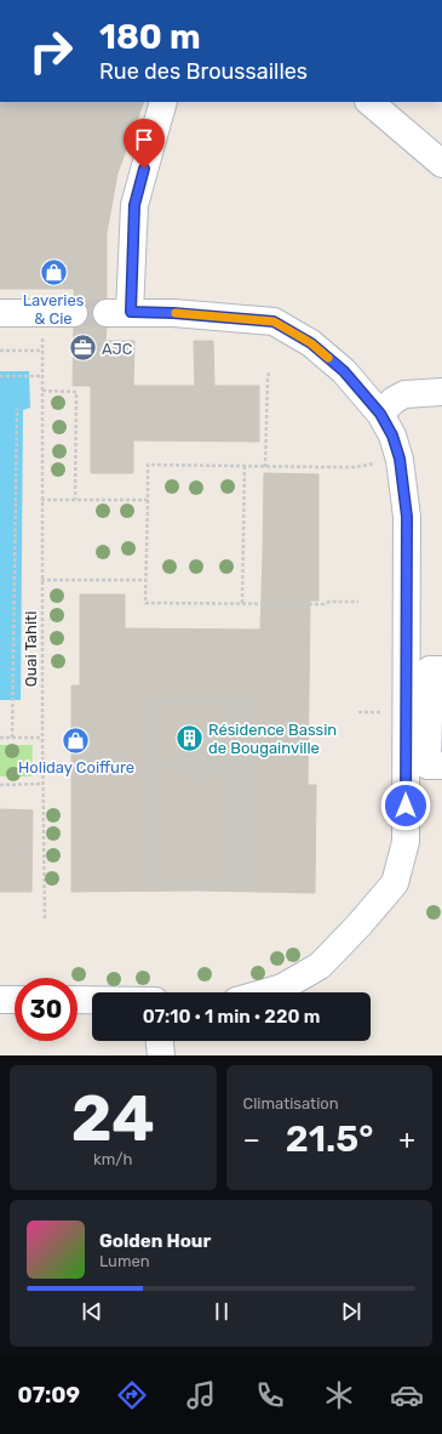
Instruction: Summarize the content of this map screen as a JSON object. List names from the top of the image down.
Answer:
{
  "streets": {
    "path": ["Quai Tahiti"]
  },
  "places": {
    "shop": ["Laveries & Cie", "Holiday Coiffure"],
    "office": ["AJC"],
    "building": ["Résidence Bassin de Bougainville"]
  },
  "page": {
    "turn": ["180 m", "Rue des Broussailles"],
    "limit": "30",
    "trip": "07:10 · 1 min · 220 m",
    "tile": [
      ["24", "km/h"],
      "Climatisation"
    ],
    "heat": ["−", "21.5°", "+"],
    "song": ["Golden Hour", "Lumen"],
    "tabs": "07:09"
  }
}
